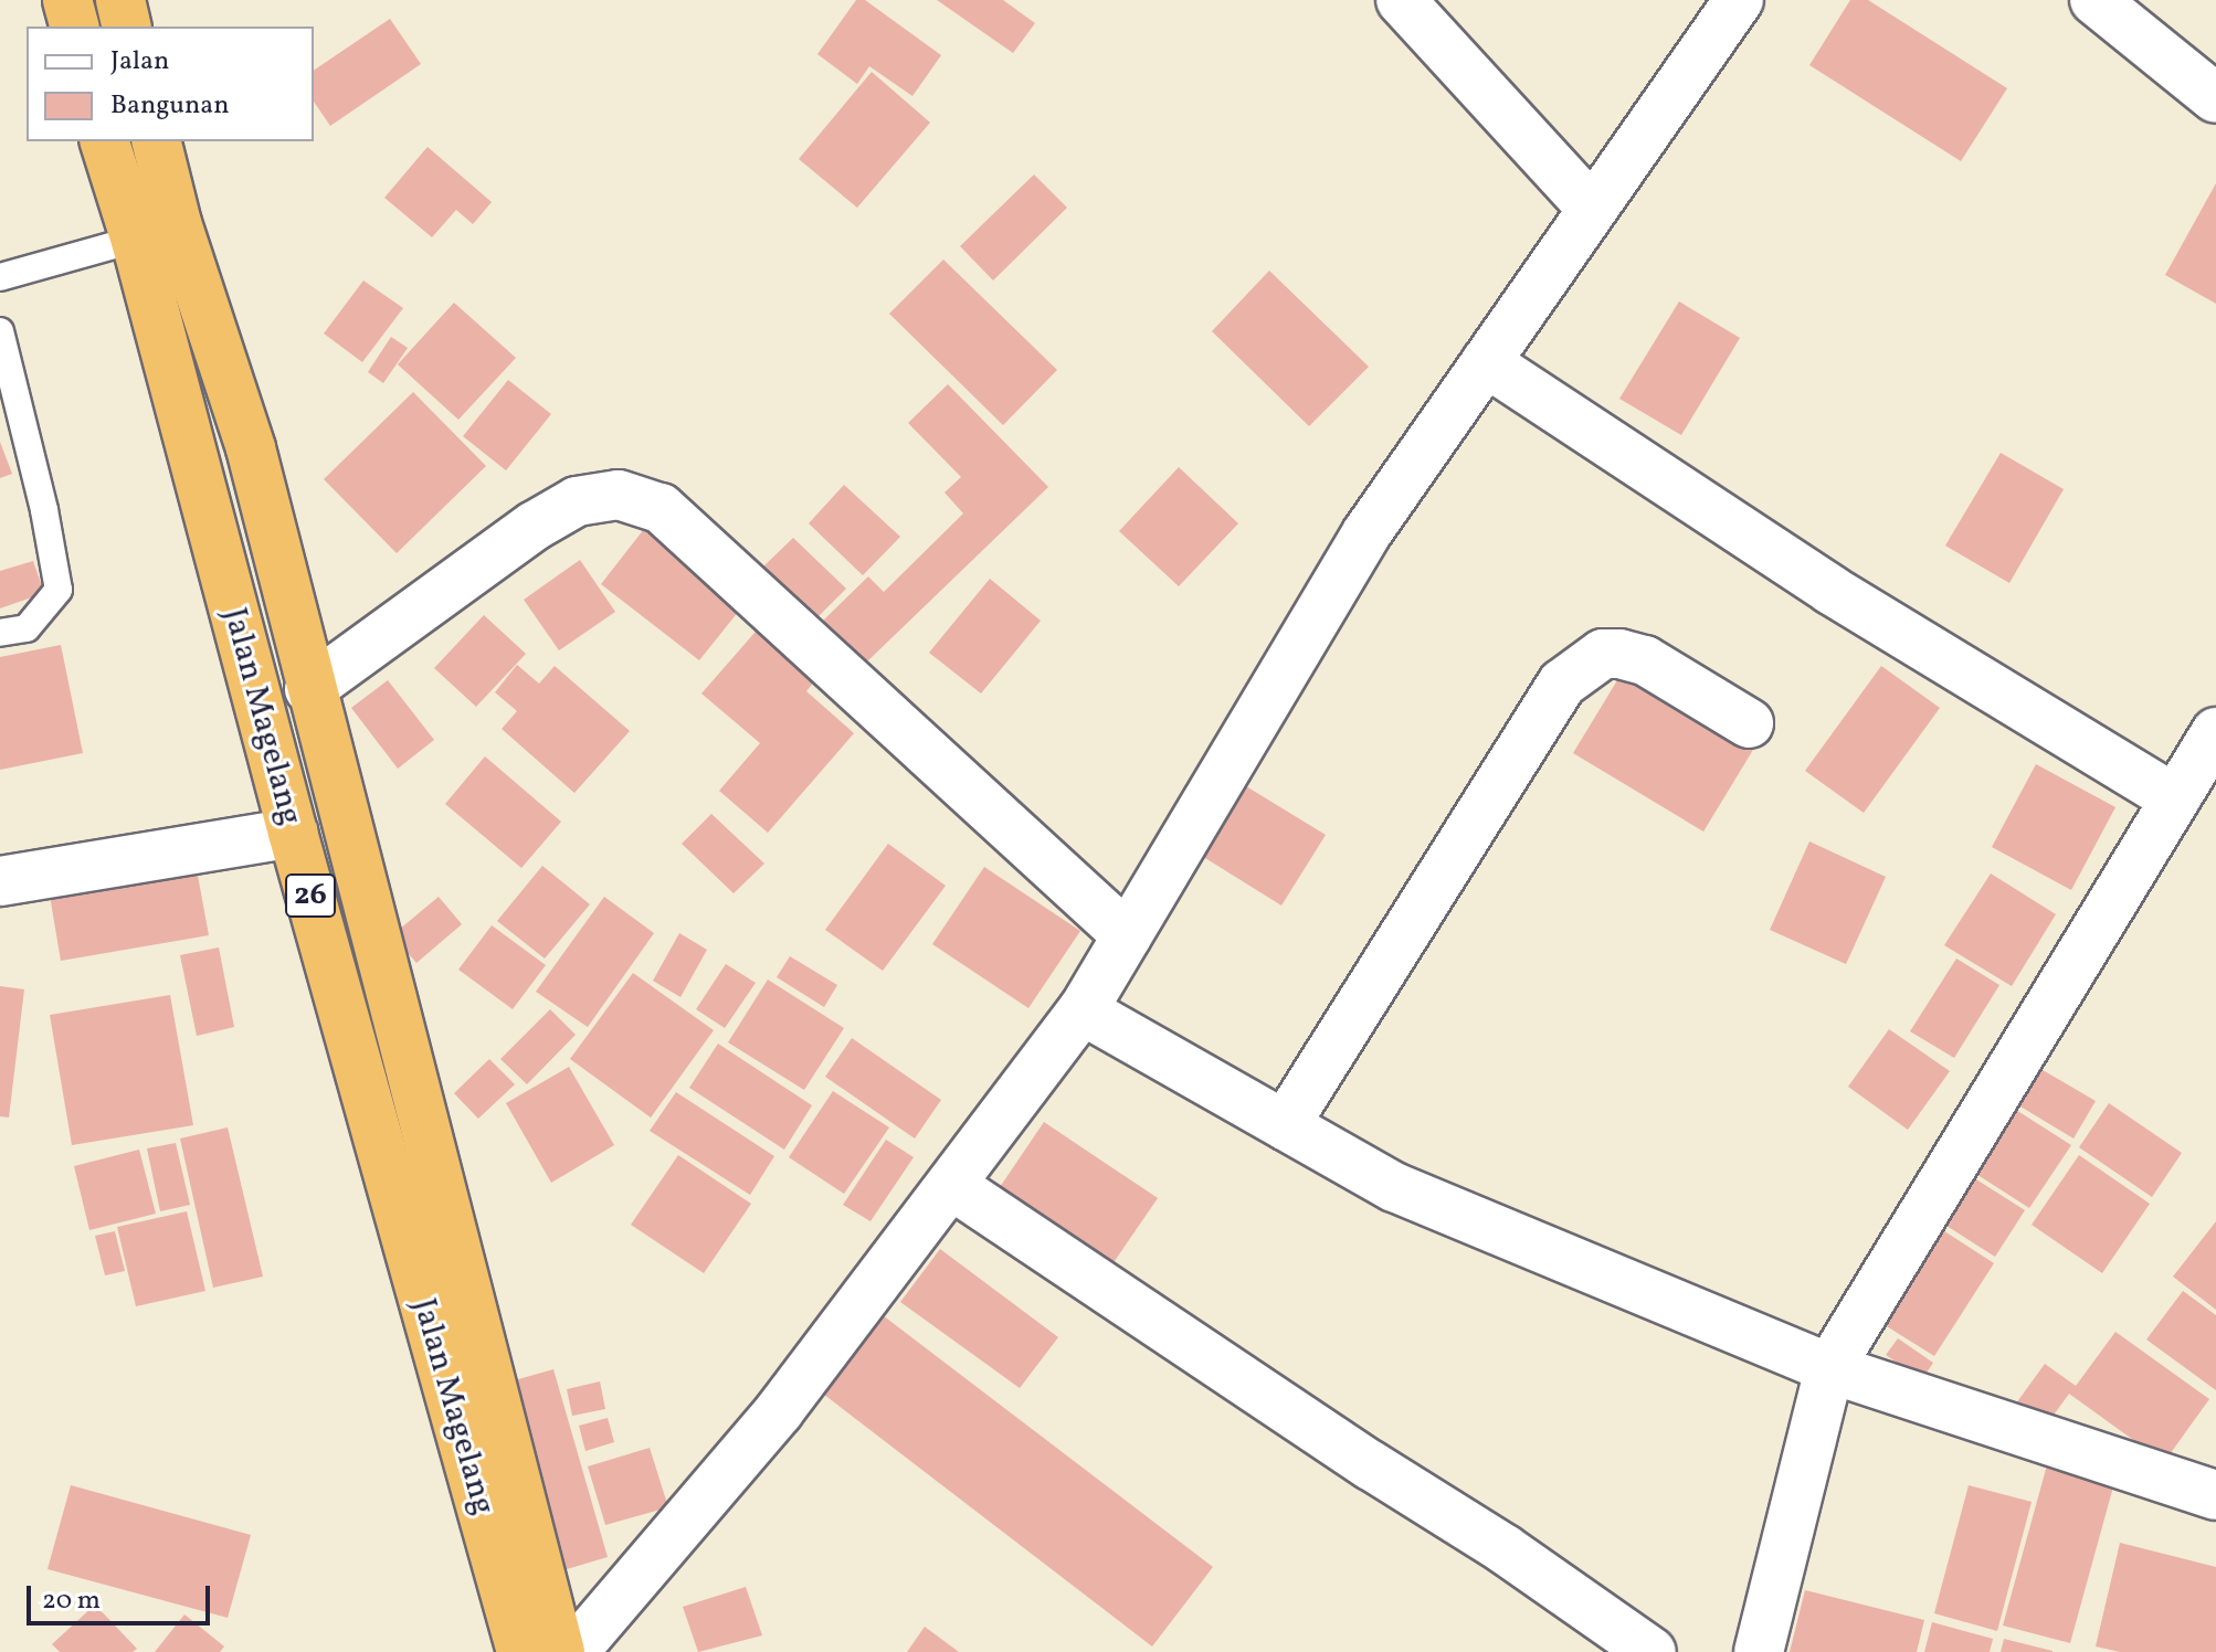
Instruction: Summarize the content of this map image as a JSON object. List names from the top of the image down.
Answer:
{
  "streets": {
    "highway": ["Jalan Magelang", "26"]
  },
  "legend": ["Jalan", "Bangunan"],
  "scale_bar": "20 m"
}
